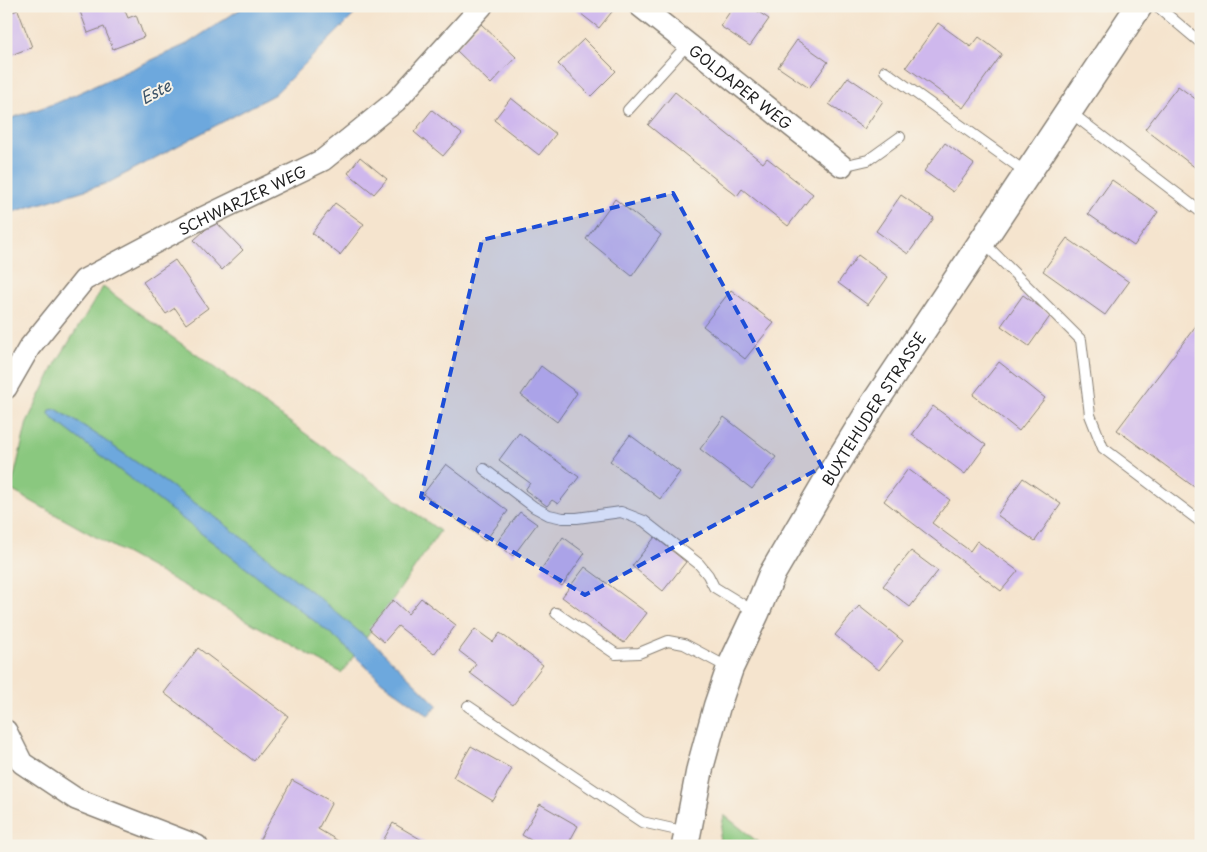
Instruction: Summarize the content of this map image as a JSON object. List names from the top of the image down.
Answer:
{
  "streets": {
    "street": ["GOLDAPER WEG", "SCHWARZER WEG", "BUXTEHUDER STRASSE"]
  },
  "water": ["Este"]
}
